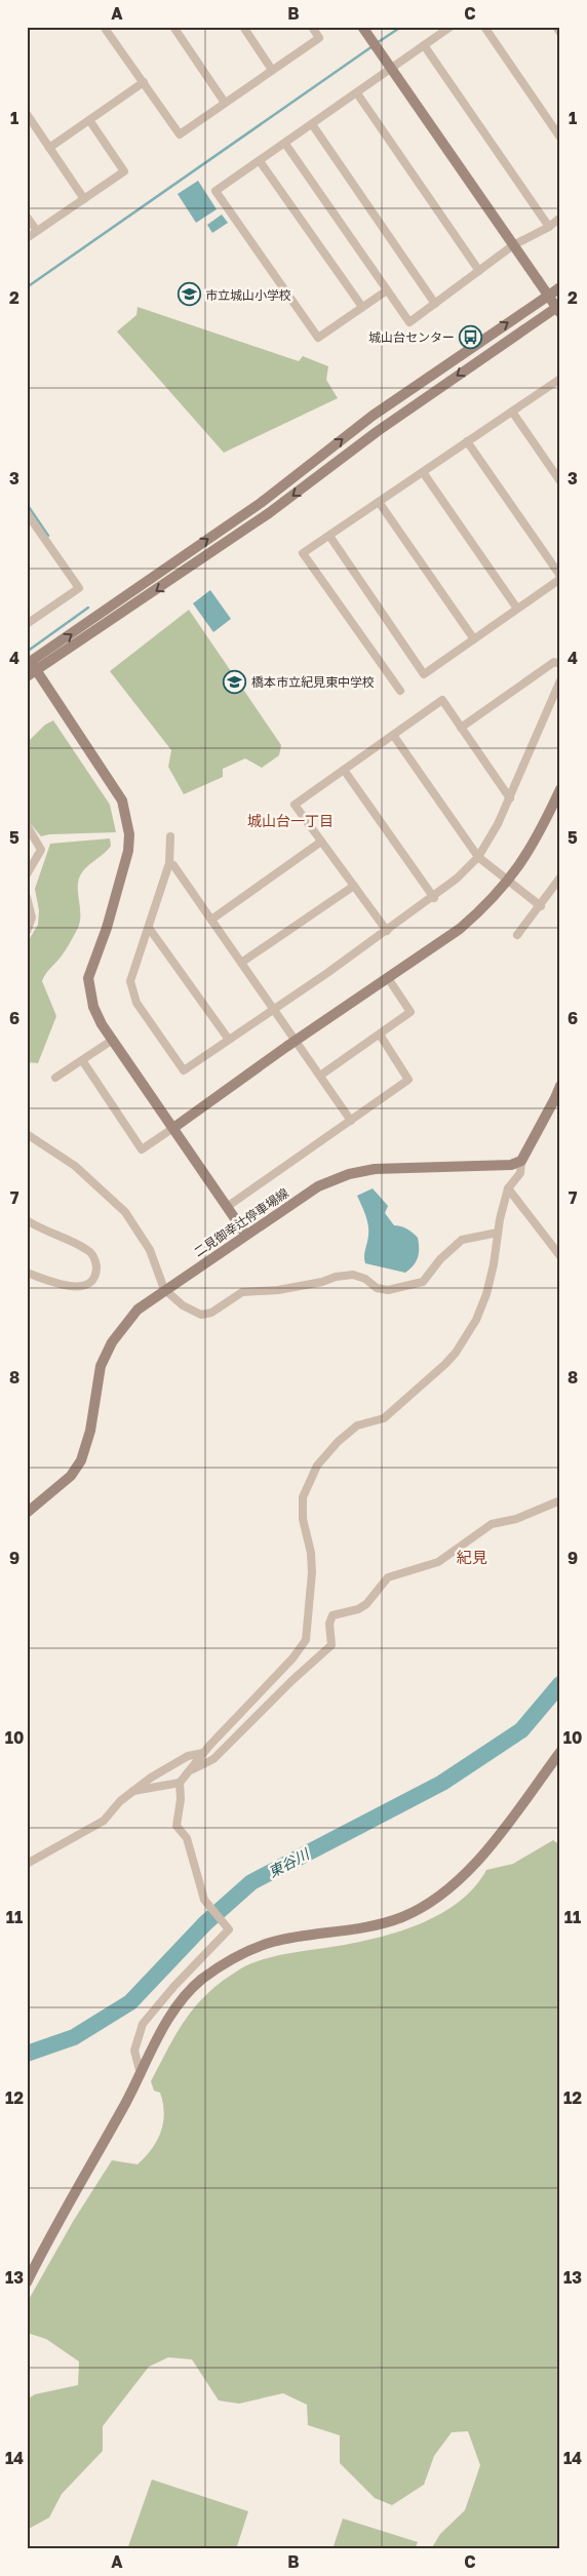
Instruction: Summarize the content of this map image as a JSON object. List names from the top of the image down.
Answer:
{
  "streets": {
    "street": ["二見御幸辻停車場線"]
  },
  "districts": ["城山台一丁目", "紀見"],
  "water": ["東谷川"],
  "places": {
    "school or university": ["市立城山小学校", "橋本市立紀見東中学校"],
    "bus stop": ["城山台センター"]
  },
  "grid": {
    "columns": ["A", "B", "C"],
    "rows": [
      "1",
      "2",
      "3",
      "4",
      "5",
      "6",
      "7",
      "8",
      "9",
      "10",
      "11",
      "12",
      "13",
      "14"
    ]
  }
}
